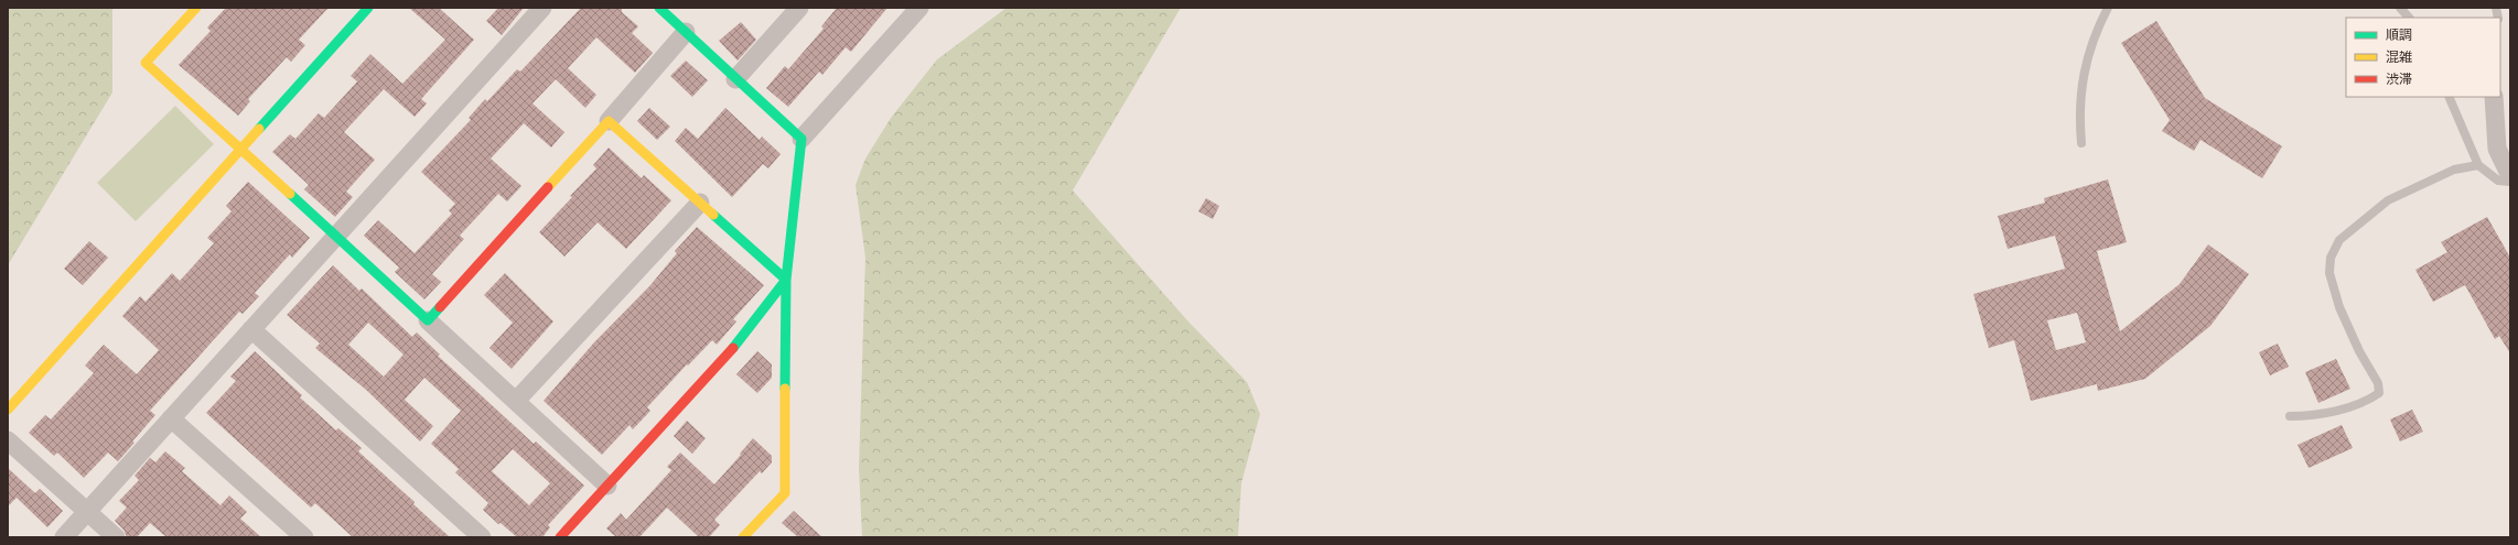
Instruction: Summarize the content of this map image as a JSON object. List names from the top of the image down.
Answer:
{
  "legend": ["順調", "混雑", "渋滞"]
}
